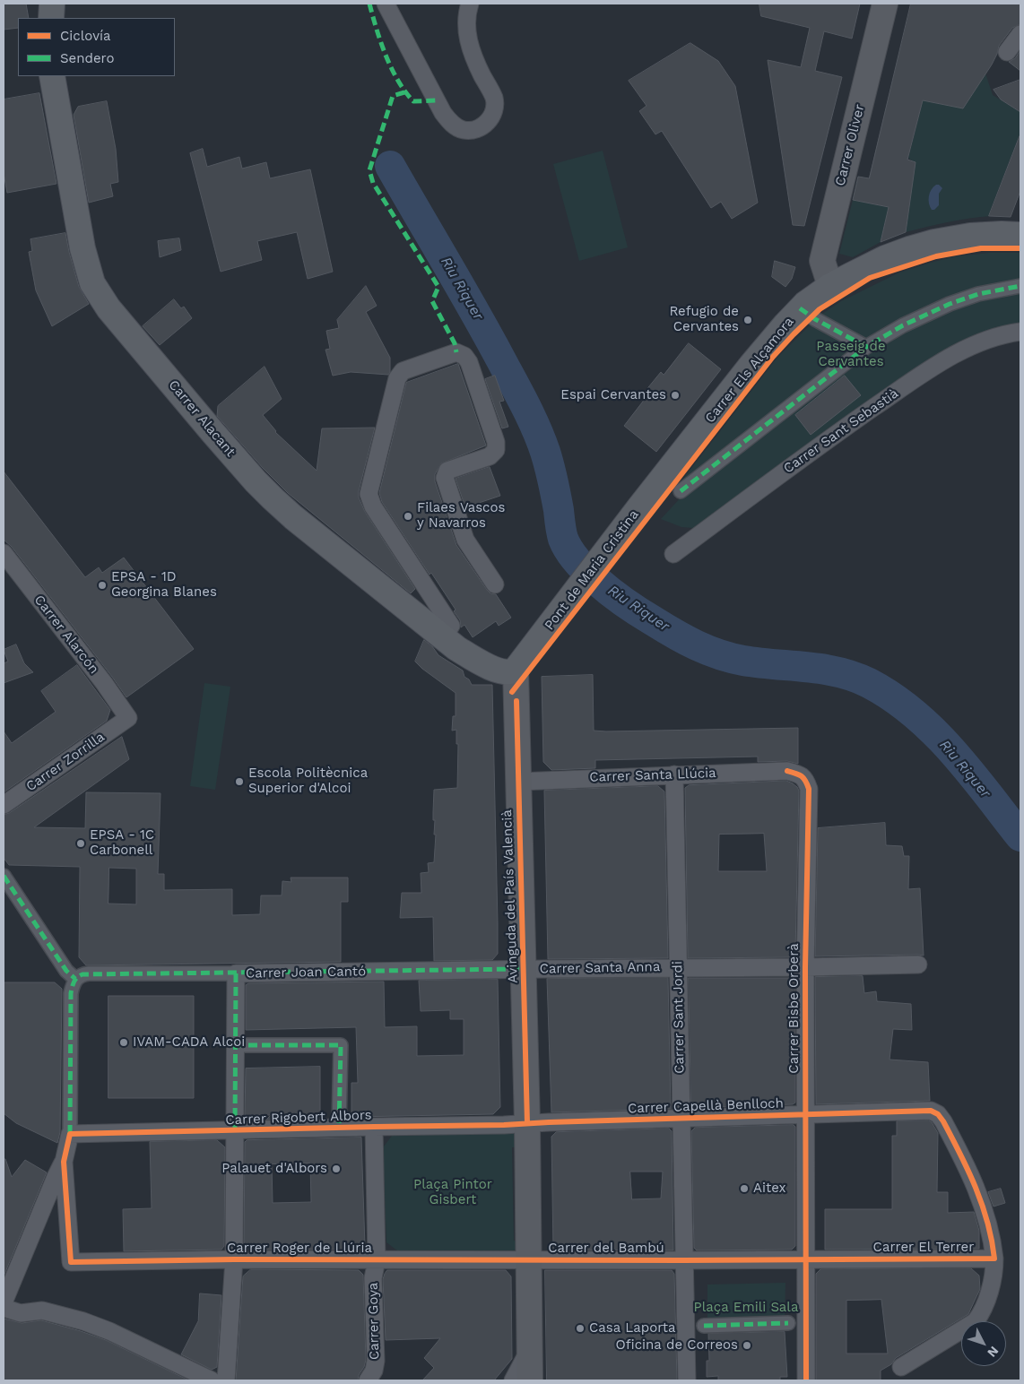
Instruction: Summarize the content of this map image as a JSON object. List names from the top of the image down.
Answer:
{
  "streets": {
    "main road": [
      "Carrer Oliver",
      "Carrer Els Alçamora",
      "Carrer Alacant",
      "Pont de Maria Cristina",
      "Avinguda del País Valencià"
    ],
    "street": [
      "Carrer Sant Sebastià",
      "Carrer Alarcón",
      "Carrer Zorrilla",
      "Carrer Santa Llúcia",
      "Carrer Santa Anna",
      "Carrer Joan Cantó",
      "Carrer Bisbe Orberà",
      "Carrer Sant Jordi",
      "Carrer Capellà Benlloch",
      "Carrer Rigobert Albors",
      "Carrer El Terrer",
      "Carrer Roger de Llúria",
      "Carrer del Bambú",
      "Carrer Goya"
    ]
  },
  "crossings": [
    ["Carrer Oliver", "Carrer Els Alçamora"],
    ["Carrer Els Alçamora", "Pont de Maria Cristina"],
    ["Carrer Alacant", "Pont de Maria Cristina"],
    ["Carrer Alacant", "Avinguda del País Valencià"],
    ["Pont de Maria Cristina", "Avinguda del País Valencià"],
    ["Carrer Alarcón", "Carrer Zorrilla"],
    ["Carrer Santa Llúcia", "Avinguda del País Valencià"],
    ["Carrer Santa Llúcia", "Carrer Bisbe Orberà"],
    ["Carrer Santa Llúcia", "Carrer Sant Jordi"],
    ["Avinguda del País Valencià", "Carrer Santa Anna"],
    ["Avinguda del País Valencià", "Carrer Joan Cantó"],
    ["Avinguda del País Valencià", "Carrer Capellà Benlloch"],
    ["Avinguda del País Valencià", "Carrer Rigobert Albors"],
    ["Avinguda del País Valencià", "Carrer Roger de Llúria"],
    ["Avinguda del País Valencià", "Carrer del Bambú"],
    ["Carrer Santa Anna", "Carrer Joan Cantó"],
    ["Carrer Santa Anna", "Carrer Bisbe Orberà"],
    ["Carrer Santa Anna", "Carrer Sant Jordi"],
    ["Carrer Bisbe Orberà", "Carrer Capellà Benlloch"],
    ["Carrer Bisbe Orberà", "Carrer El Terrer"],
    ["Carrer Sant Jordi", "Carrer Capellà Benlloch"],
    ["Carrer Sant Jordi", "Carrer del Bambú"],
    ["Carrer Capellà Benlloch", "Carrer Rigobert Albors"],
    ["Carrer Capellà Benlloch", "Carrer El Terrer"],
    ["Carrer Roger de Llúria", "Carrer del Bambú"],
    ["Carrer Roger de Llúria", "Carrer Goya"]
  ],
  "water": ["Riu Riquer"],
  "parks": ["Passeig de Cervantes", "Plaça Pintor Gisbert", "Plaça Emili Sala"],
  "places": [
    "Refugio de Cervantes",
    "Espai Cervantes",
    "Filaes Vascos y Navarros",
    "EPSA - 1D Georgina Blanes",
    "Escola Politècnica Superior d'Alcoi",
    "EPSA - 1C Carbonell",
    "IVAM-CADA Alcoi",
    "Palauet d'Albors",
    "Aitex",
    "Casa Laporta",
    "Oficina de Correos"
  ],
  "legend": ["Ciclovía", "Sendero"],
  "north": "bottom right"
}
